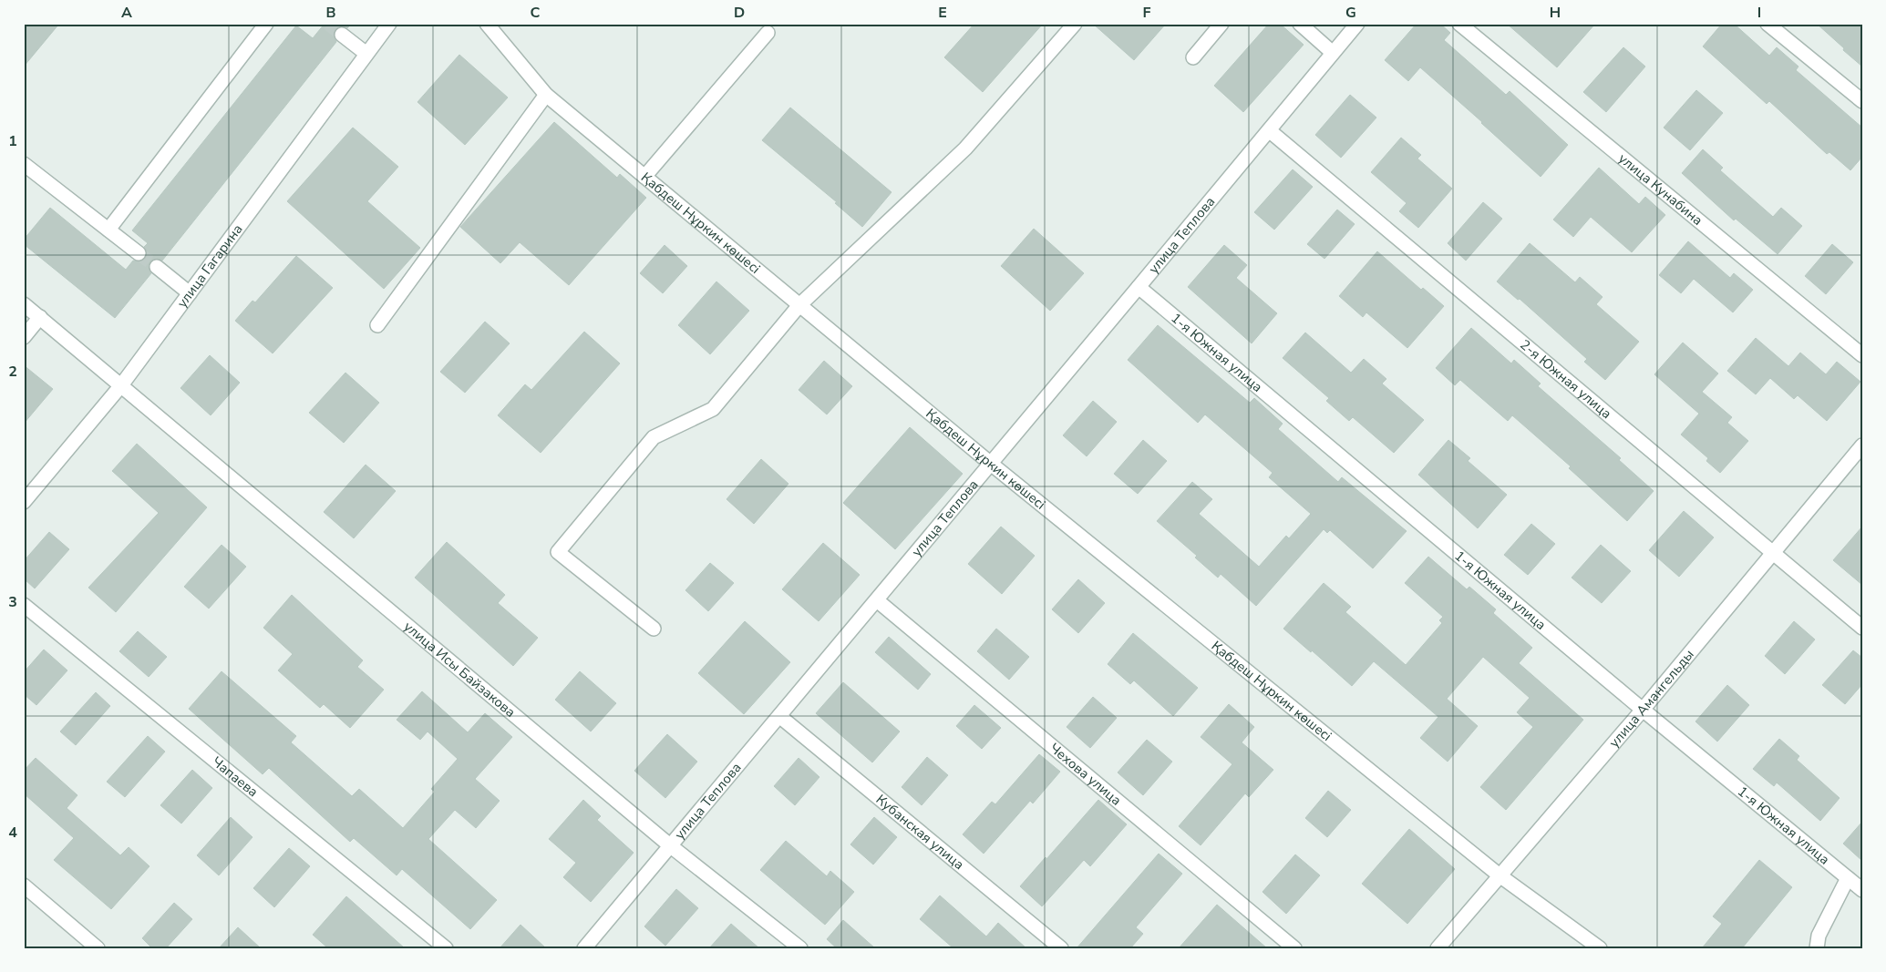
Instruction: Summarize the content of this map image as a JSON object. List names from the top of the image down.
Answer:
{
  "streets": {
    "street": [
      "улица Кунабина",
      "Қабдеш Нұркин көшесі",
      "улица Теплова",
      "улица Гагарина",
      "1-я Южная улица",
      "2-я Южная улица",
      "улица Исы Байзакова",
      "улица Амангельды",
      "Чехова улица",
      "Чапаева",
      "Кубанская улица"
    ]
  },
  "crossings": [
    ["Қабдеш Нұркин көшесі", "улица Теплова"],
    ["Қабдеш Нұркин көшесі", "улица Амангельды"],
    ["улица Теплова", "1-я Южная улица"],
    ["улица Теплова", "2-я Южная улица"],
    ["улица Теплова", "улица Исы Байзакова"],
    ["улица Теплова", "Чехова улица"],
    ["улица Теплова", "Кубанская улица"],
    ["улица Гагарина", "улица Исы Байзакова"],
    ["1-я Южная улица", "улица Амангельды"],
    ["2-я Южная улица", "улица Амангельды"]
  ],
  "grid": {
    "columns": [
      "A",
      "B",
      "C",
      "D",
      "E",
      "F",
      "G",
      "H",
      "I"
    ],
    "rows": [
      "1",
      "2",
      "3",
      "4"
    ]
  }
}
